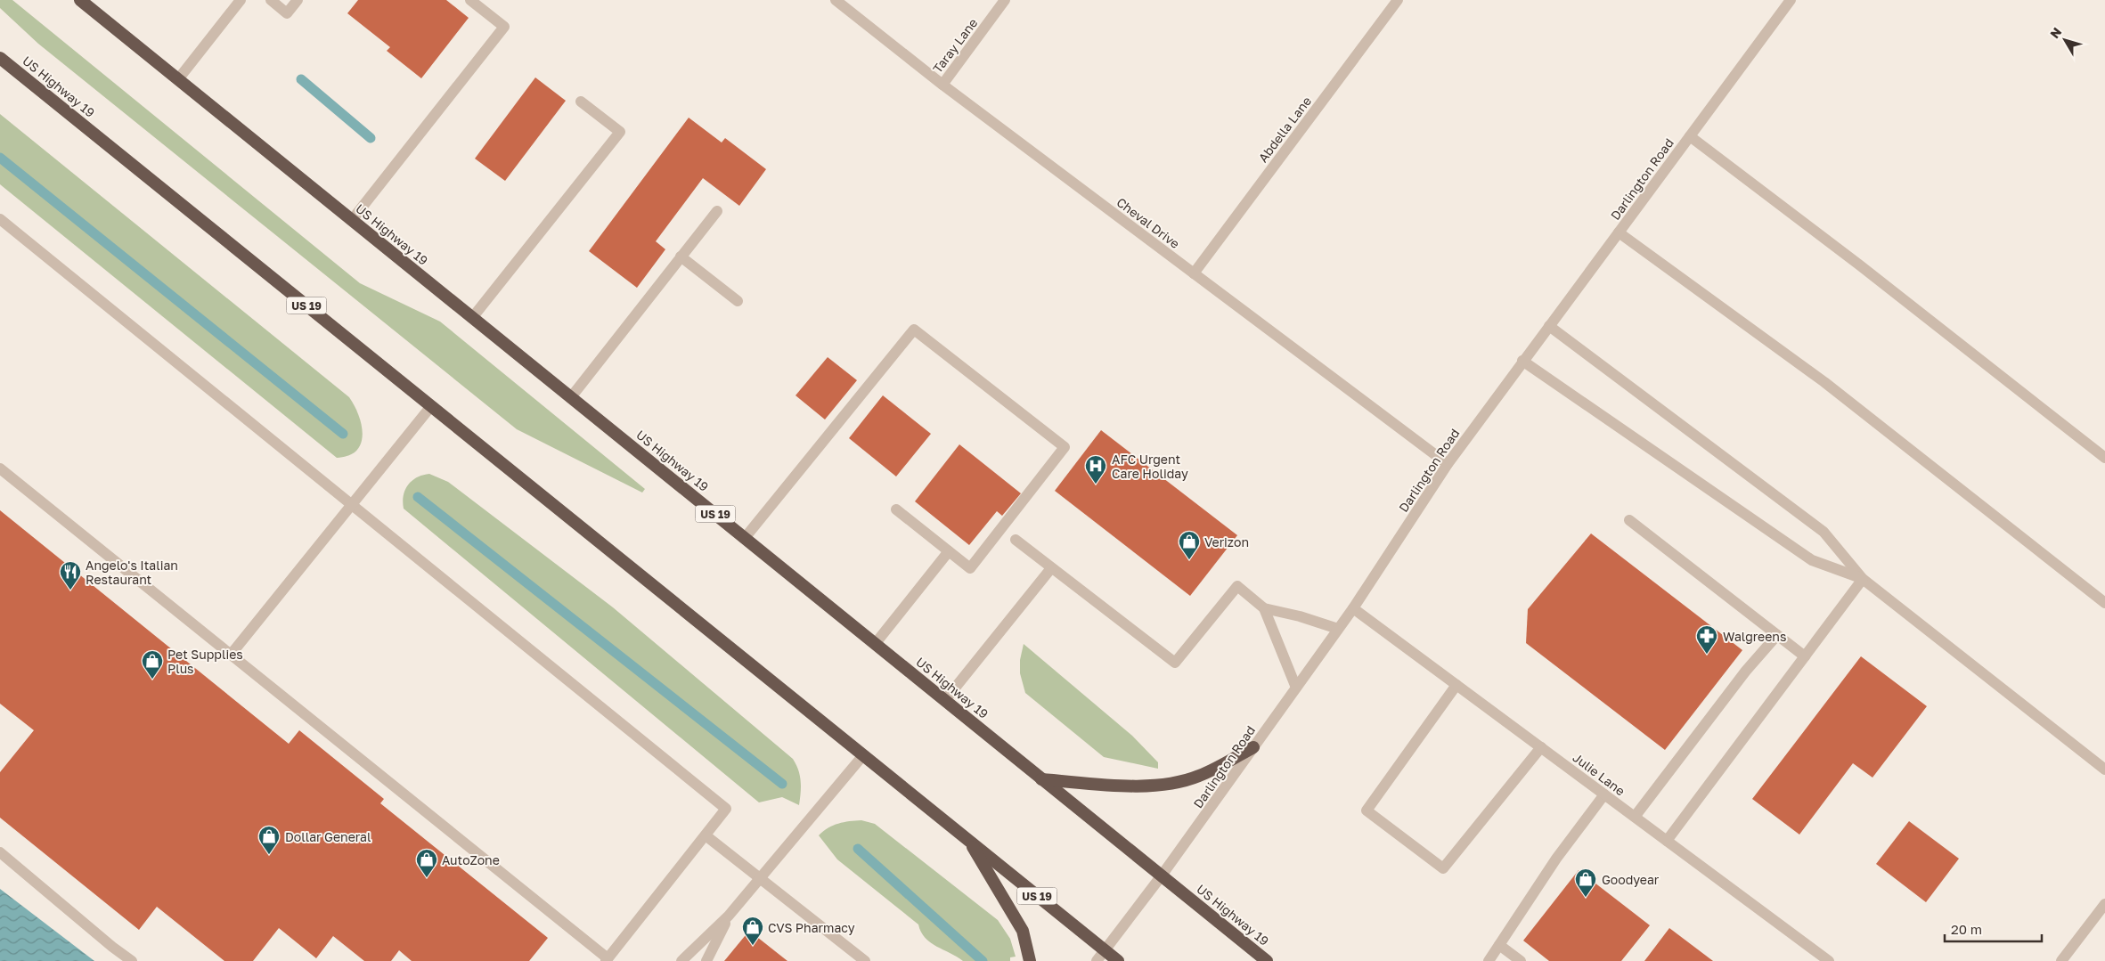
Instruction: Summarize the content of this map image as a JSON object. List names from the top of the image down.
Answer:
{
  "streets": {
    "highway": ["US Highway 19", "US 19"],
    "street": [
      "Taray Lane",
      "Abdella Lane",
      "Darlington Road",
      "Cheval Drive",
      "Julie Lane"
    ]
  },
  "crossings": [
    ["Taray Lane", "Cheval Drive"],
    ["US Highway 19", "Darlington Road"],
    ["Abdella Lane", "Cheval Drive"],
    ["Darlington Road", "Cheval Drive"],
    ["Darlington Road", "Julie Lane"]
  ],
  "places": {
    "hospital": ["AFC Urgent Care Holiday"],
    "shop": [
      "Verizon",
      "Pet Supplies Plus",
      "Dollar General",
      "AutoZone",
      "Goodyear",
      "CVS Pharmacy"
    ],
    "restaurant": ["Angelo's Italian Restaurant"],
    "pharmacy": ["Walgreens"]
  },
  "scale_bar": "20 m",
  "north": "top left"
}
